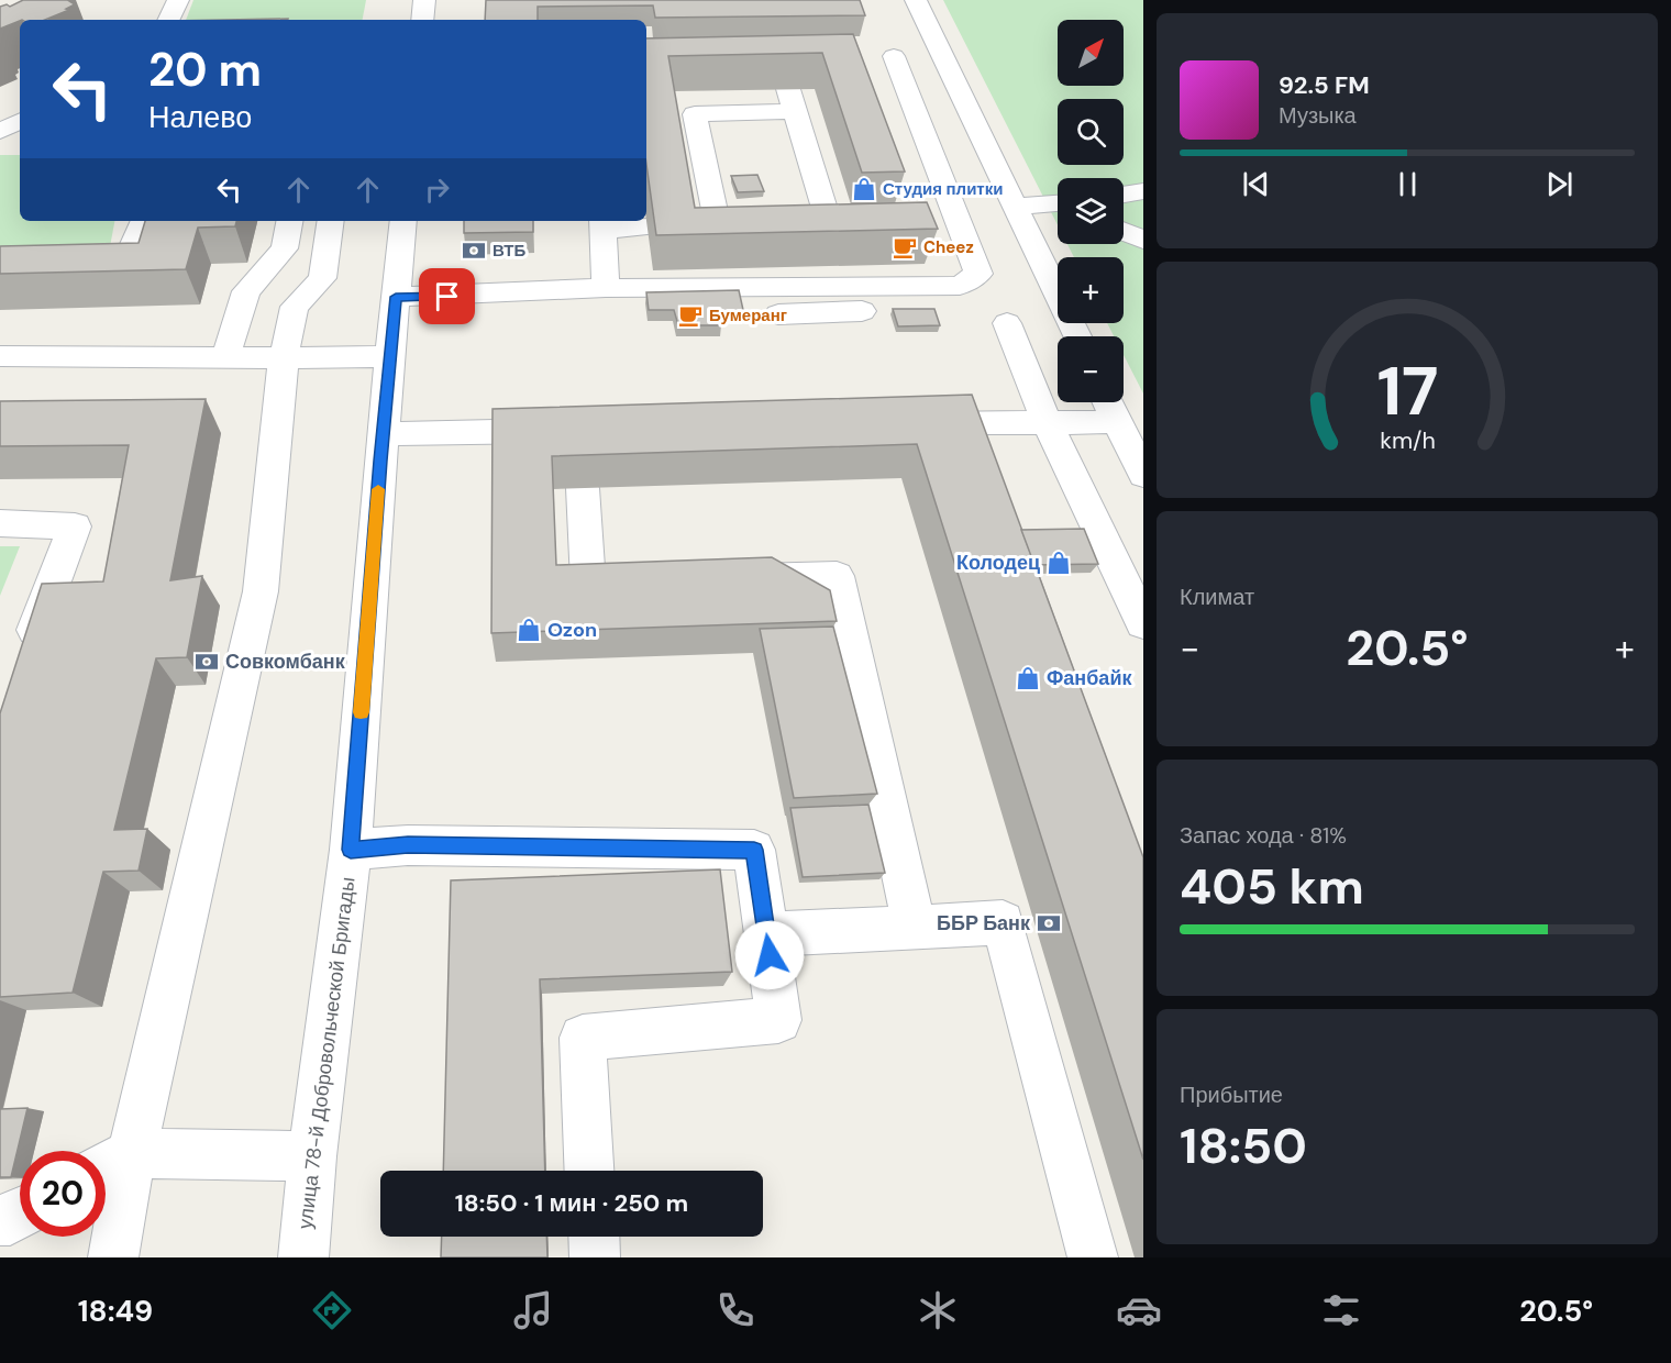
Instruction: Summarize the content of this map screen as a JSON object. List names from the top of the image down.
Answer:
{
  "streets": {
    "street": ["улица 78-й Добровольческой Бригады"]
  },
  "places": {
    "shop": [
      "Студия плитки",
      "Колодец",
      "Ozon",
      "Фанбайк"
    ],
    "cafe": ["Cheez", "Бумеранг"],
    "bank": ["ВТБ", "Совкомбанк", "ББР Банк"]
  },
  "north": "top right",
  "page": {
    "map_buttons": ["+", "−"],
    "turn": ["20 m", "Налево"],
    "song": ["92.5 FM", "Музыка"],
    "tile": [
      "Климат",
      ["Запас хода · 81%", "405 km"],
      ["Прибытие", "18:50"]
    ],
    "heat": ["−", "20.5°", "+"],
    "limit": "20",
    "trip": "18:50 · 1 мин · 250 m",
    "tabs": ["18:49", "20.5°"],
    "gauge": ["17", "km/h"]
  }
}
